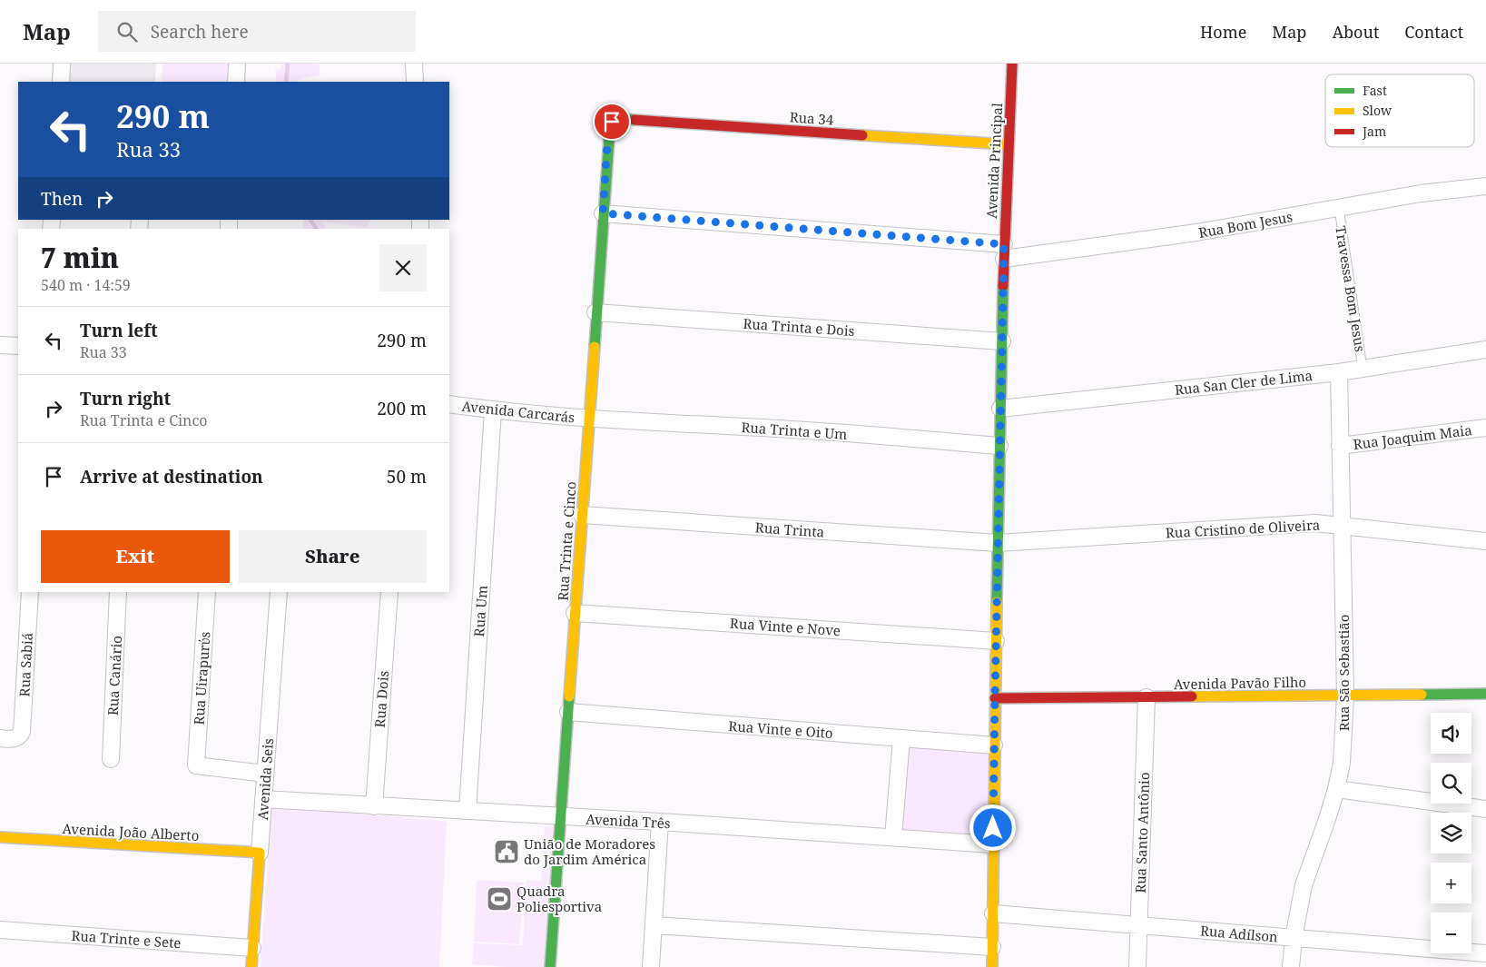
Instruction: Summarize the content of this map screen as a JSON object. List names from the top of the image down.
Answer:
{
  "streets": {
    "street": [
      "Rua 34",
      "Avenida Principal",
      "Rua Bom Jesus",
      "Rua Trinta e Dois",
      "Rua San Cler de Lima",
      "Avenida Carcarás",
      "Rua Trinta e Um",
      "Rua Joaquim Maia",
      "Rua Cristino de Oliveira",
      "Rua Trinta",
      "Rua Trinta e Cinco",
      "Rua Um",
      "Rua Vinte e Nove",
      "Rua Sabiá",
      "Rua São Sebastião",
      "Rua Canário",
      "Rua Uirapurύs",
      "Avenida Pavão Filho",
      "Rua Dois",
      "Rua Vinte e Oito",
      "Avenida Seis",
      "Avenida Três",
      "Avenida João Alberto",
      "Rua Santo Antônio",
      "Rua Adílson",
      "Rua Trinte e Sete"
    ],
    "lane": ["Travessa Bom Jesus"]
  },
  "crossings": [
    ["Rua 34", "Avenida Principal"],
    ["Rua 34", "Rua Trinta e Cinco"],
    ["Avenida Principal", "Rua Bom Jesus"],
    ["Avenida Principal", "Rua Trinta e Dois"],
    ["Avenida Principal", "Rua San Cler de Lima"],
    ["Avenida Principal", "Rua Trinta e Um"],
    ["Avenida Principal", "Rua Cristino de Oliveira"],
    ["Avenida Principal", "Rua Trinta"],
    ["Avenida Principal", "Rua Vinte e Nove"],
    ["Avenida Principal", "Avenida Pavão Filho"],
    ["Avenida Principal", "Rua Vinte e Oito"],
    ["Avenida Principal", "Avenida Três"],
    ["Avenida Principal", "Rua Adílson"],
    ["Rua Bom Jesus", "Travessa Bom Jesus"],
    ["Rua Bom Jesus", "Rua Trinta e Cinco"],
    ["Travessa Bom Jesus", "Rua San Cler de Lima"],
    ["Rua Trinta e Dois", "Rua Trinta e Cinco"],
    ["Rua San Cler de Lima", "Rua São Sebastião"],
    ["Avenida Carcarás", "Rua Trinta e Um"],
    ["Avenida Carcarás", "Rua Trinta e Cinco"],
    ["Avenida Carcarás", "Rua Um"],
    ["Rua Trinta e Um", "Rua Trinta e Cinco"],
    ["Rua Joaquim Maia", "Rua São Sebastião"],
    ["Rua Cristino de Oliveira", "Rua Trinta"],
    ["Rua Cristino de Oliveira", "Rua São Sebastião"],
    ["Rua Trinta", "Rua Trinta e Cinco"],
    ["Rua Trinta e Cinco", "Rua Vinte e Nove"],
    ["Rua Trinta e Cinco", "Rua Vinte e Oito"],
    ["Rua Trinta e Cinco", "Avenida Três"],
    ["Rua Um", "Avenida Três"],
    ["Rua São Sebastião", "Avenida Pavão Filho"],
    ["Rua São Sebastião", "Rua Adílson"],
    ["Rua Uirapurύs", "Avenida Seis"],
    ["Avenida Pavão Filho", "Rua Santo Antônio"],
    ["Rua Dois", "Avenida Três"],
    ["Avenida Seis", "Avenida Três"],
    ["Avenida Seis", "Avenida João Alberto"],
    ["Avenida Seis", "Rua Trinte e Sete"],
    ["Rua Santo Antônio", "Rua Adílson"]
  ],
  "places": {
    "public building": ["União de Moradores do Jardim América"],
    "sports": ["Quadra Poliesportiva"]
  },
  "legend": ["Fast", "Slow", "Jam"],
  "page": {
    "header": "Map",
    "search": "Search here",
    "nav": [
      "Home",
      "Map",
      "About",
      "Contact"
    ],
    "turn": ["290 m", "Rua 33"],
    "then": "Then",
    "heading": ["7 min", "540 m · 14:59"],
    "list": [
      {
        "name": "Turn left",
        "note": "Rua 33",
        "value": "290 m"
      },
      {
        "name": "Turn right",
        "note": "Rua Trinta e Cinco",
        "value": "200 m"
      },
      {
        "name": "Arrive at destination",
        "value": "50 m"
      }
    ],
    "buttons": ["Exit", "Share"],
    "map_buttons": ["+", "−"]
  }
}
